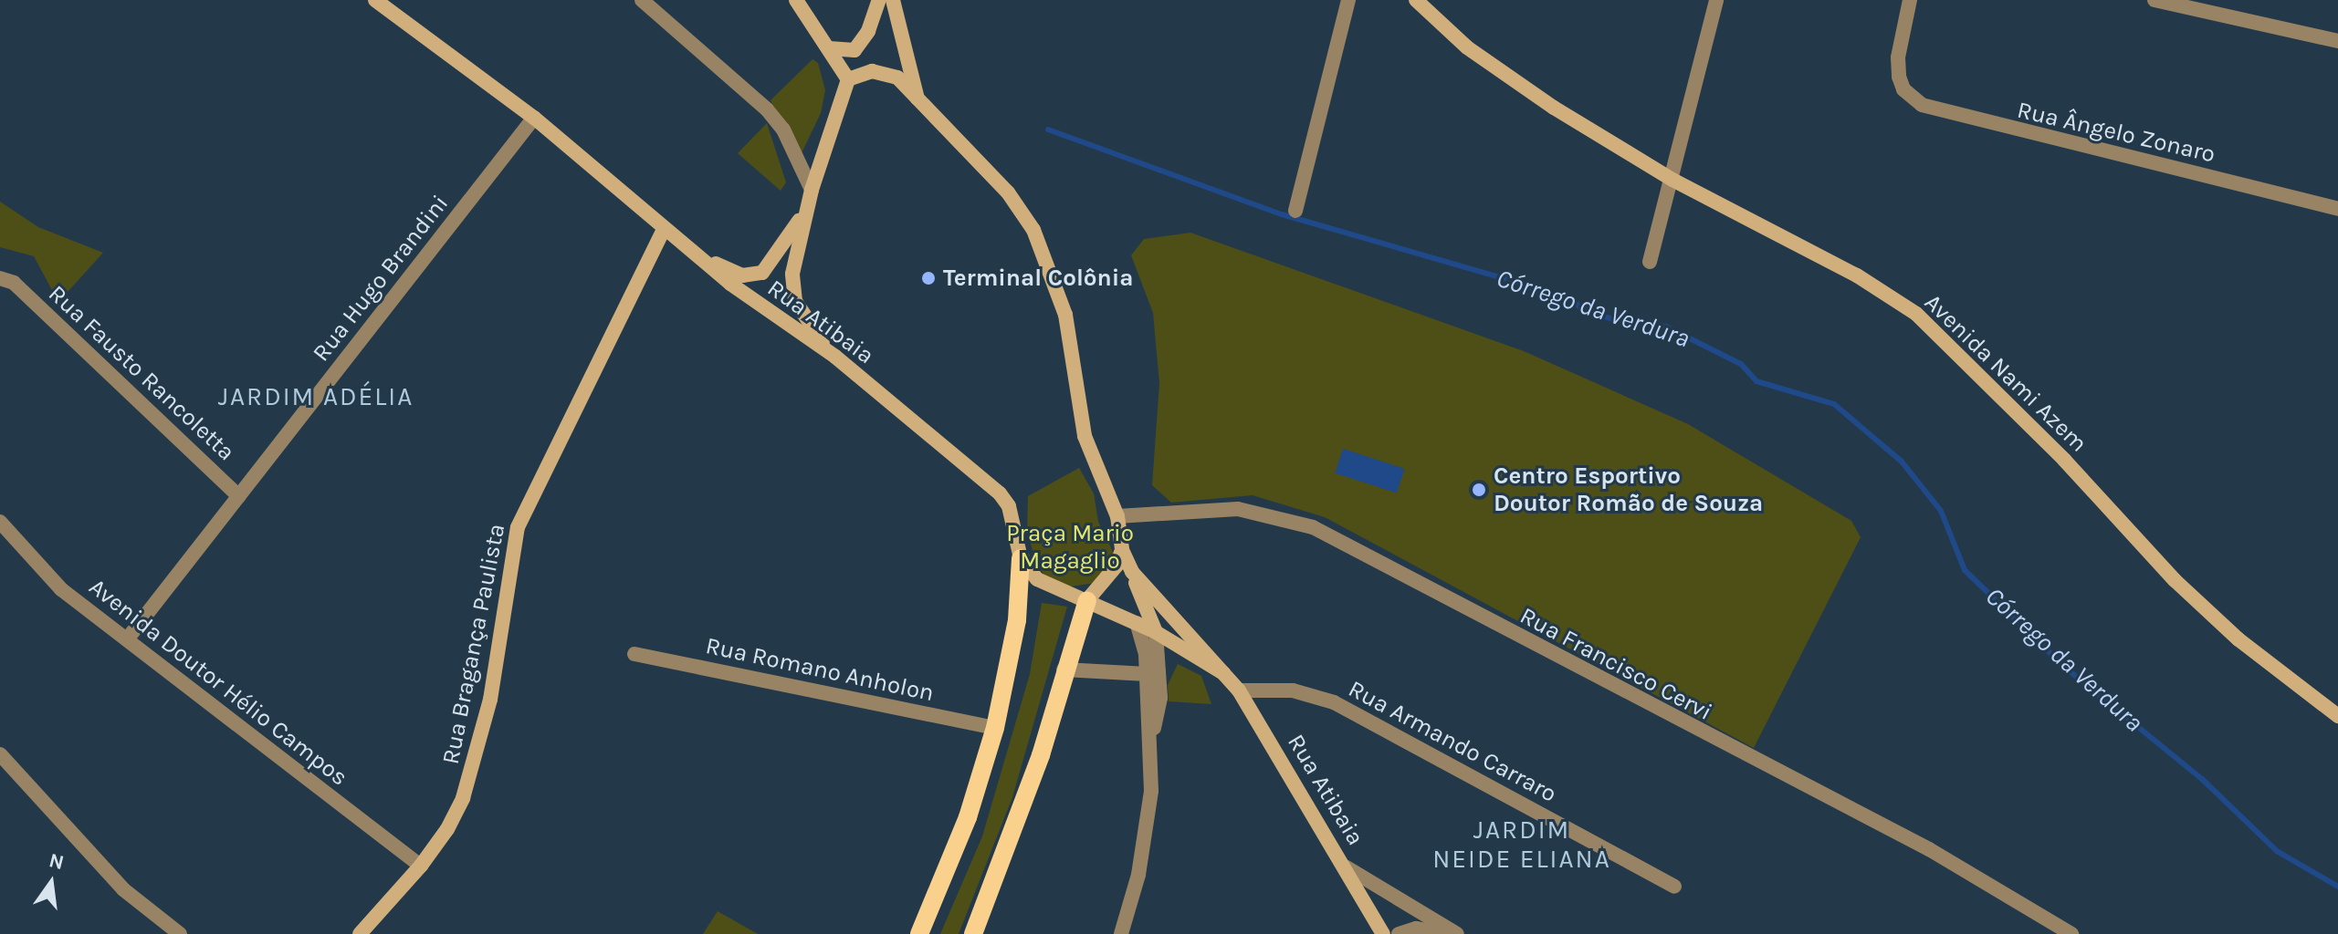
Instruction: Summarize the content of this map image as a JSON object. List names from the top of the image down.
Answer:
{
  "streets": {
    "street": [
      "Rua Ângelo Zonaro",
      "Rua Hugo Brandini",
      "Rua Atibaia",
      "Rua Fausto Rancoletta",
      "Avenida Nami Azem",
      "Rua Bragança Paulista",
      "Rua Francisco Cervi",
      "Rua Romano Anholon",
      "Avenida Doutor Hélio Campos",
      "Rua Armando Carraro"
    ]
  },
  "crossings": [
    ["Rua Hugo Brandini", "Rua Atibaia"],
    ["Rua Hugo Brandini", "Rua Fausto Rancoletta"],
    ["Rua Hugo Brandini", "Avenida Doutor Hélio Campos"],
    ["Rua Atibaia", "Rua Bragança Paulista"],
    ["Rua Atibaia", "Rua Francisco Cervi"],
    ["Rua Atibaia", "Rua Armando Carraro"],
    ["Rua Bragança Paulista", "Avenida Doutor Hélio Campos"]
  ],
  "districts": ["JARDIM ADÉLIA", "JARDIM NEIDE ELIANA"],
  "water": ["Córrego da Verdura"],
  "parks": ["Praça Mario Magaglio"],
  "places": ["Terminal Colônia", "Centro Esportivo Doutor Romão de Souza"],
  "north": "top"
}
